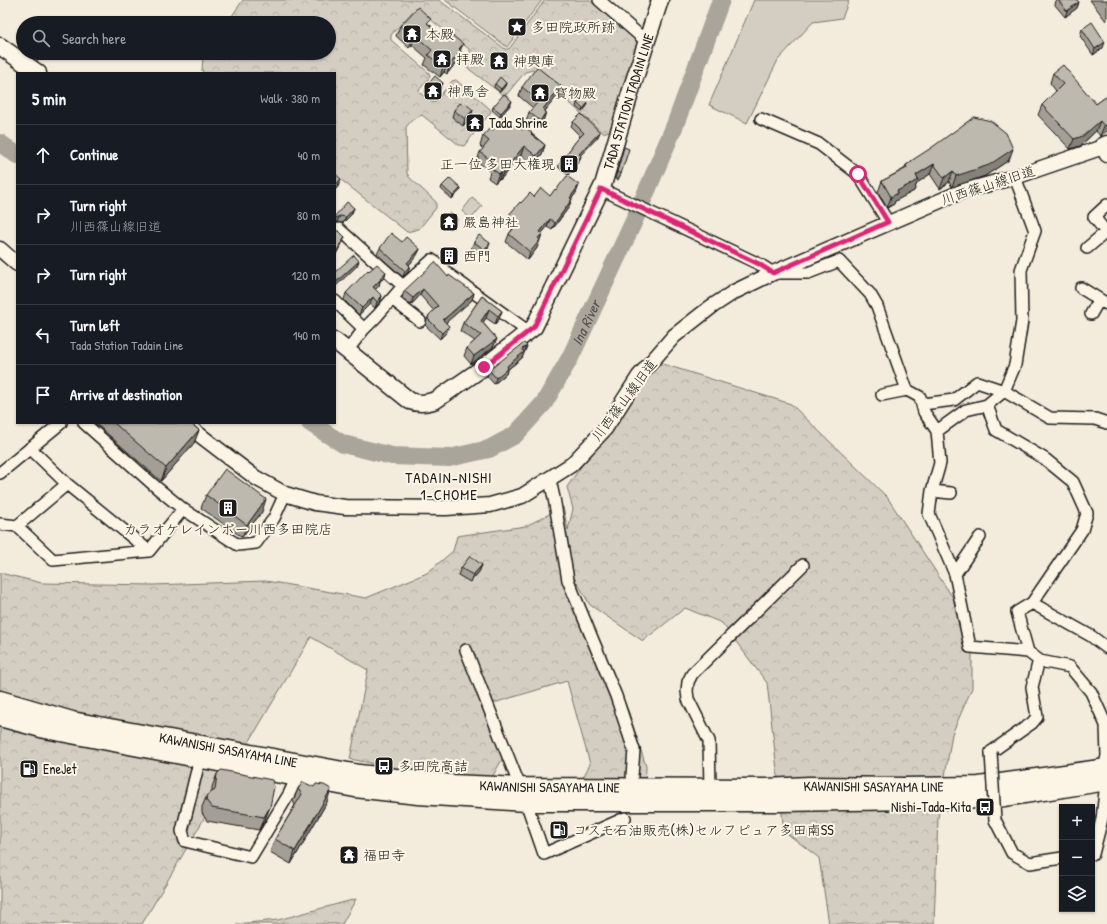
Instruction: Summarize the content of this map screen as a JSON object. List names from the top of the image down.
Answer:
{
  "streets": {
    "main road": ["TADA STATION TADAIN LINE", "KAWANISHI SASAYAMA LINE"],
    "street": ["川西篠山線旧道"]
  },
  "districts": ["TADAIN-NISHI 1-CHOME"],
  "water": ["Ina River"],
  "places": {
    "place": ["多田院政所跡"],
    "temple": [
      "本殿",
      "拝殿",
      "神輿庫",
      "神馬舎",
      "寳物殿",
      "Tada Shrine",
      "嚴島神社",
      "福田寺"
    ],
    "building": ["正一位 多田大権現", "西門", "カラオケレインボー川西多田院店"],
    "bus stop": ["多田院高詰", "Nishi-Tada-Kita"],
    "fuel station": ["EneJet", "コスモ石油販売(株)セルフピュア多田南SS"]
  },
  "page": {
    "search": "Search here",
    "heading": ["5 min", "Walk · 380 m"],
    "list": [
      ["Continue", "40 m"],
      ["Turn right", "川西篠山線旧道", "80 m"],
      ["Turn right", "120 m"],
      ["Turn left", "Tada Station Tadain Line", "140 m"],
      "Arrive at destination"
    ],
    "map_buttons": ["+", "−"]
  }
}
